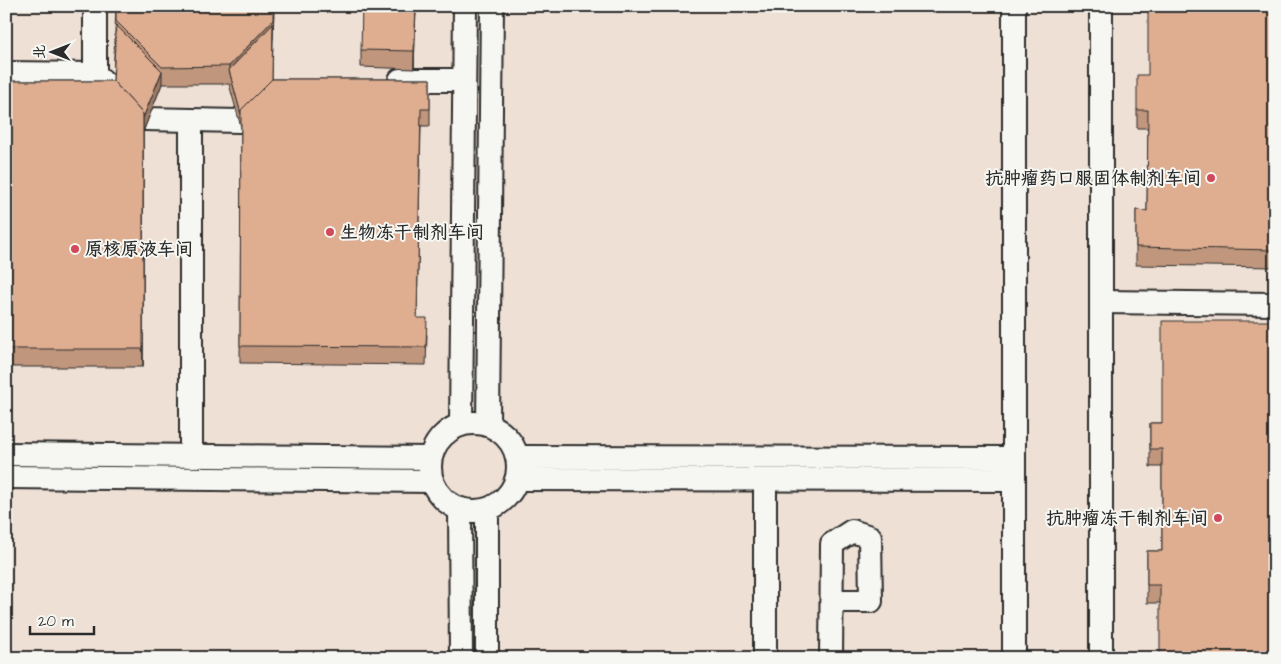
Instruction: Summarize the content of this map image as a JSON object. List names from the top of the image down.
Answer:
{
  "places": [
    "抗肿瘤药口服固体制剂车间",
    "生物冻干制剂车间",
    "原核原液车间",
    "抗肿瘤冻干制剂车间"
  ],
  "scale_bar": "20 m",
  "north": "left"
}
